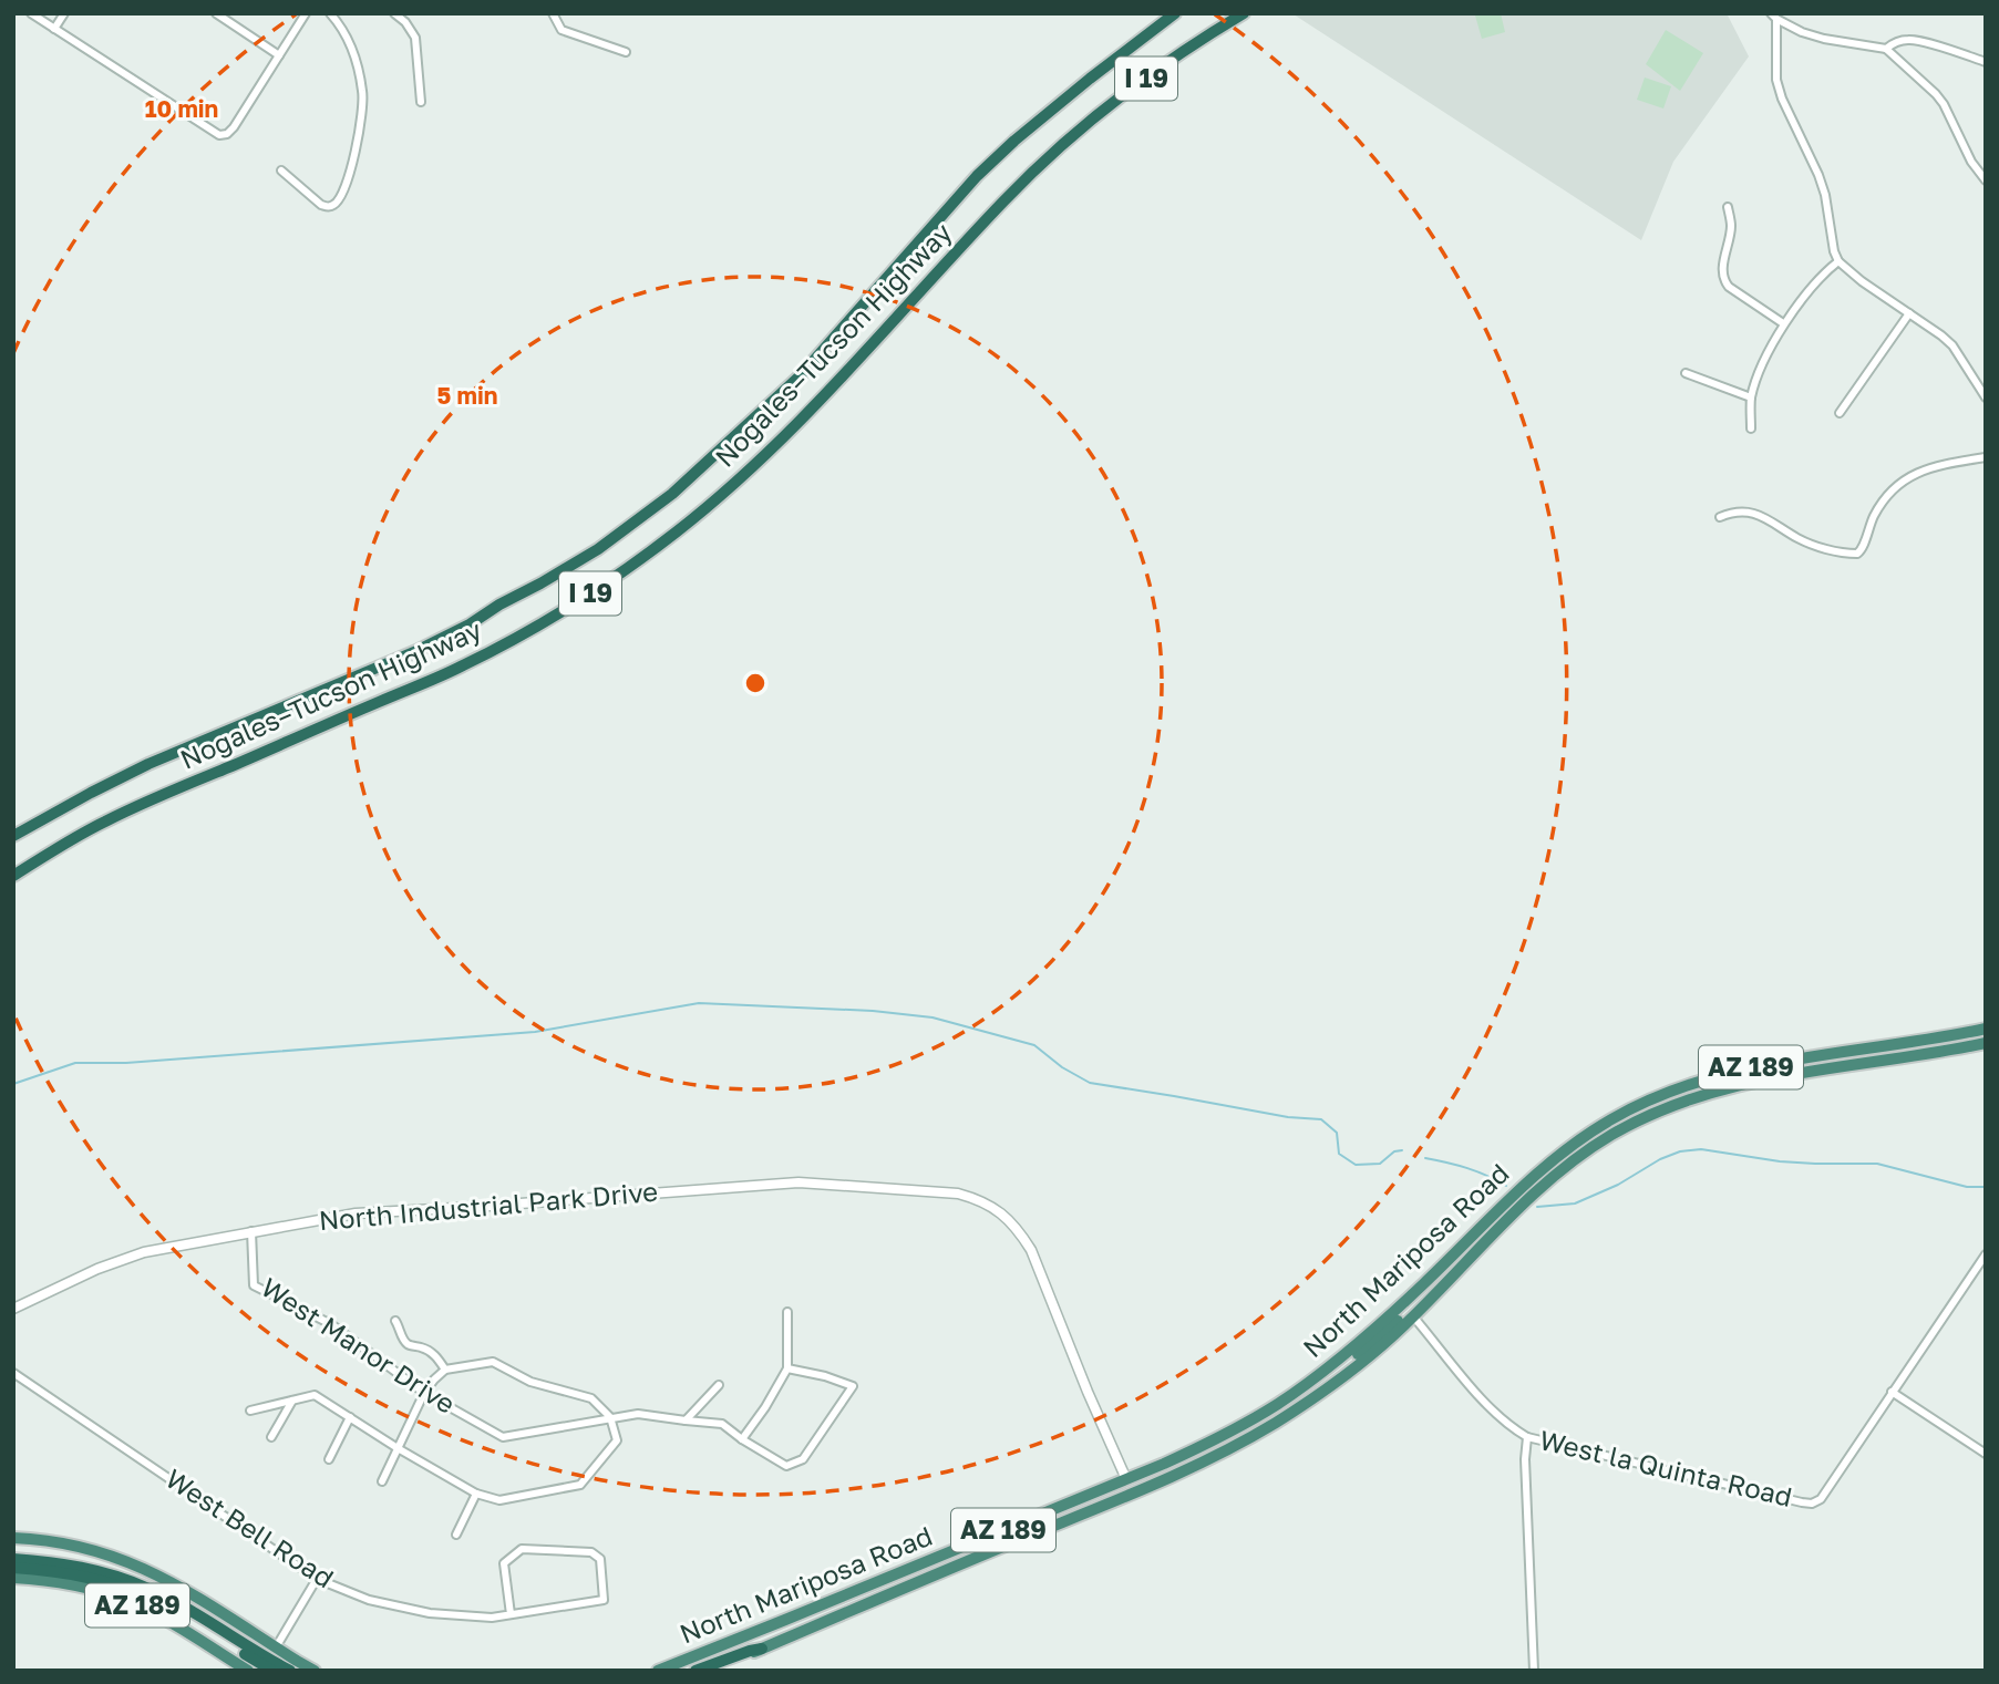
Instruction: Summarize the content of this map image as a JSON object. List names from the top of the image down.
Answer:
{
  "streets": {
    "highway": [
      "I 19",
      "Nogales–Tucson Highway",
      "AZ 189",
      "North Mariposa Road"
    ],
    "street": [
      "North Industrial Park Drive",
      "West Manor Drive",
      "West la Quinta Road",
      "West Bell Road"
    ]
  },
  "crossings": [
    ["North Industrial Park Drive", "North Mariposa Road"],
    ["North Industrial Park Drive", "West Manor Drive"],
    ["North Mariposa Road", "West la Quinta Road"]
  ],
  "rings": ["10 min", "5 min"]
}
